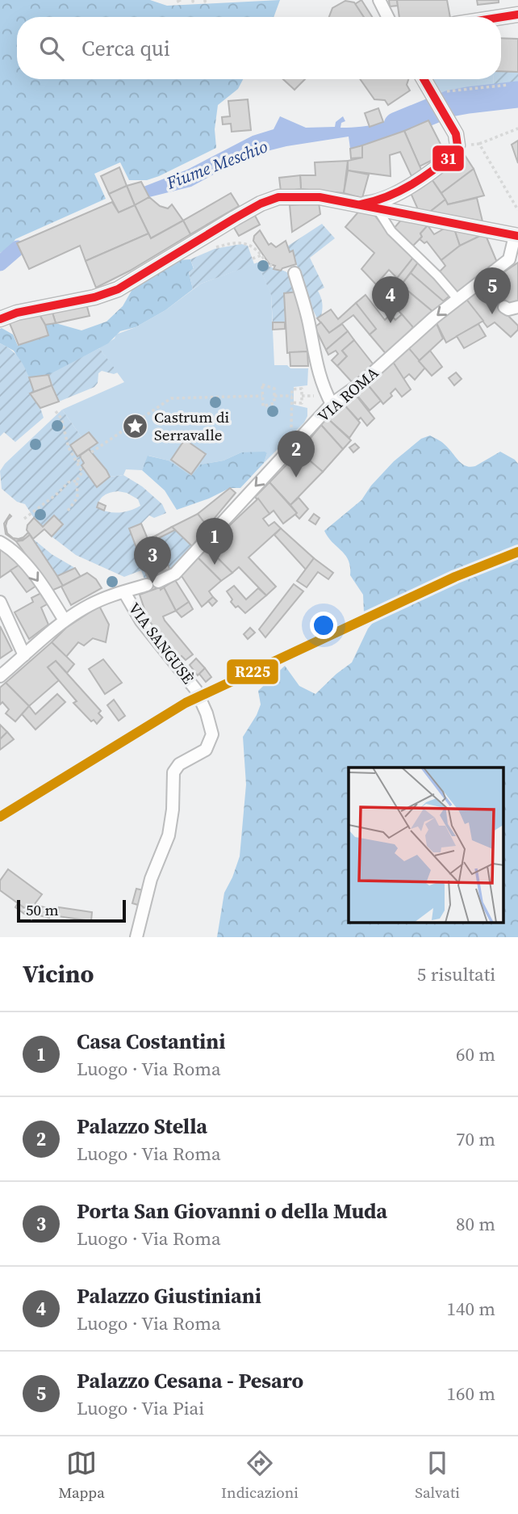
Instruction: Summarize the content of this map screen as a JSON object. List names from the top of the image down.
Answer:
{
  "streets": {
    "street": ["VIA ROMA", "VIA SANGUSÈ"]
  },
  "crossings": [
    ["VIA ROMA", "VIA SANGUSÈ"]
  ],
  "one_way": ["VIA ROMA"],
  "water": ["Fiume Meschio"],
  "places": {
    "place": ["Castrum di Serravalle"]
  },
  "lines": ["transit line 31", "transit line R225"],
  "scale_bar": "50 m",
  "page": {
    "search": "Cerca qui",
    "pins": [
      "5",
      "4",
      "2",
      "1",
      "3"
    ],
    "scale": "50 m",
    "heading": ["Vicino", "5 risultati"],
    "list": [
      {
        "mark": "1",
        "name": "Casa Costantini",
        "note": "Luogo · Via Roma",
        "value": "60 m"
      },
      {
        "mark": "2",
        "name": "Palazzo Stella",
        "note": "Luogo · Via Roma",
        "value": "70 m"
      },
      {
        "mark": "3",
        "name": "Porta San Giovanni o della Muda",
        "note": "Luogo · Via Roma",
        "value": "80 m"
      },
      {
        "mark": "4",
        "name": "Palazzo Giustiniani",
        "note": "Luogo · Via Roma",
        "value": "140 m"
      },
      {
        "mark": "5",
        "name": "Palazzo Cesana - Pesaro",
        "note": "Luogo · Via Piai",
        "value": "160 m"
      }
    ],
    "nav": ["Mappa", "Indicazioni", "Salvati"]
  }
}
